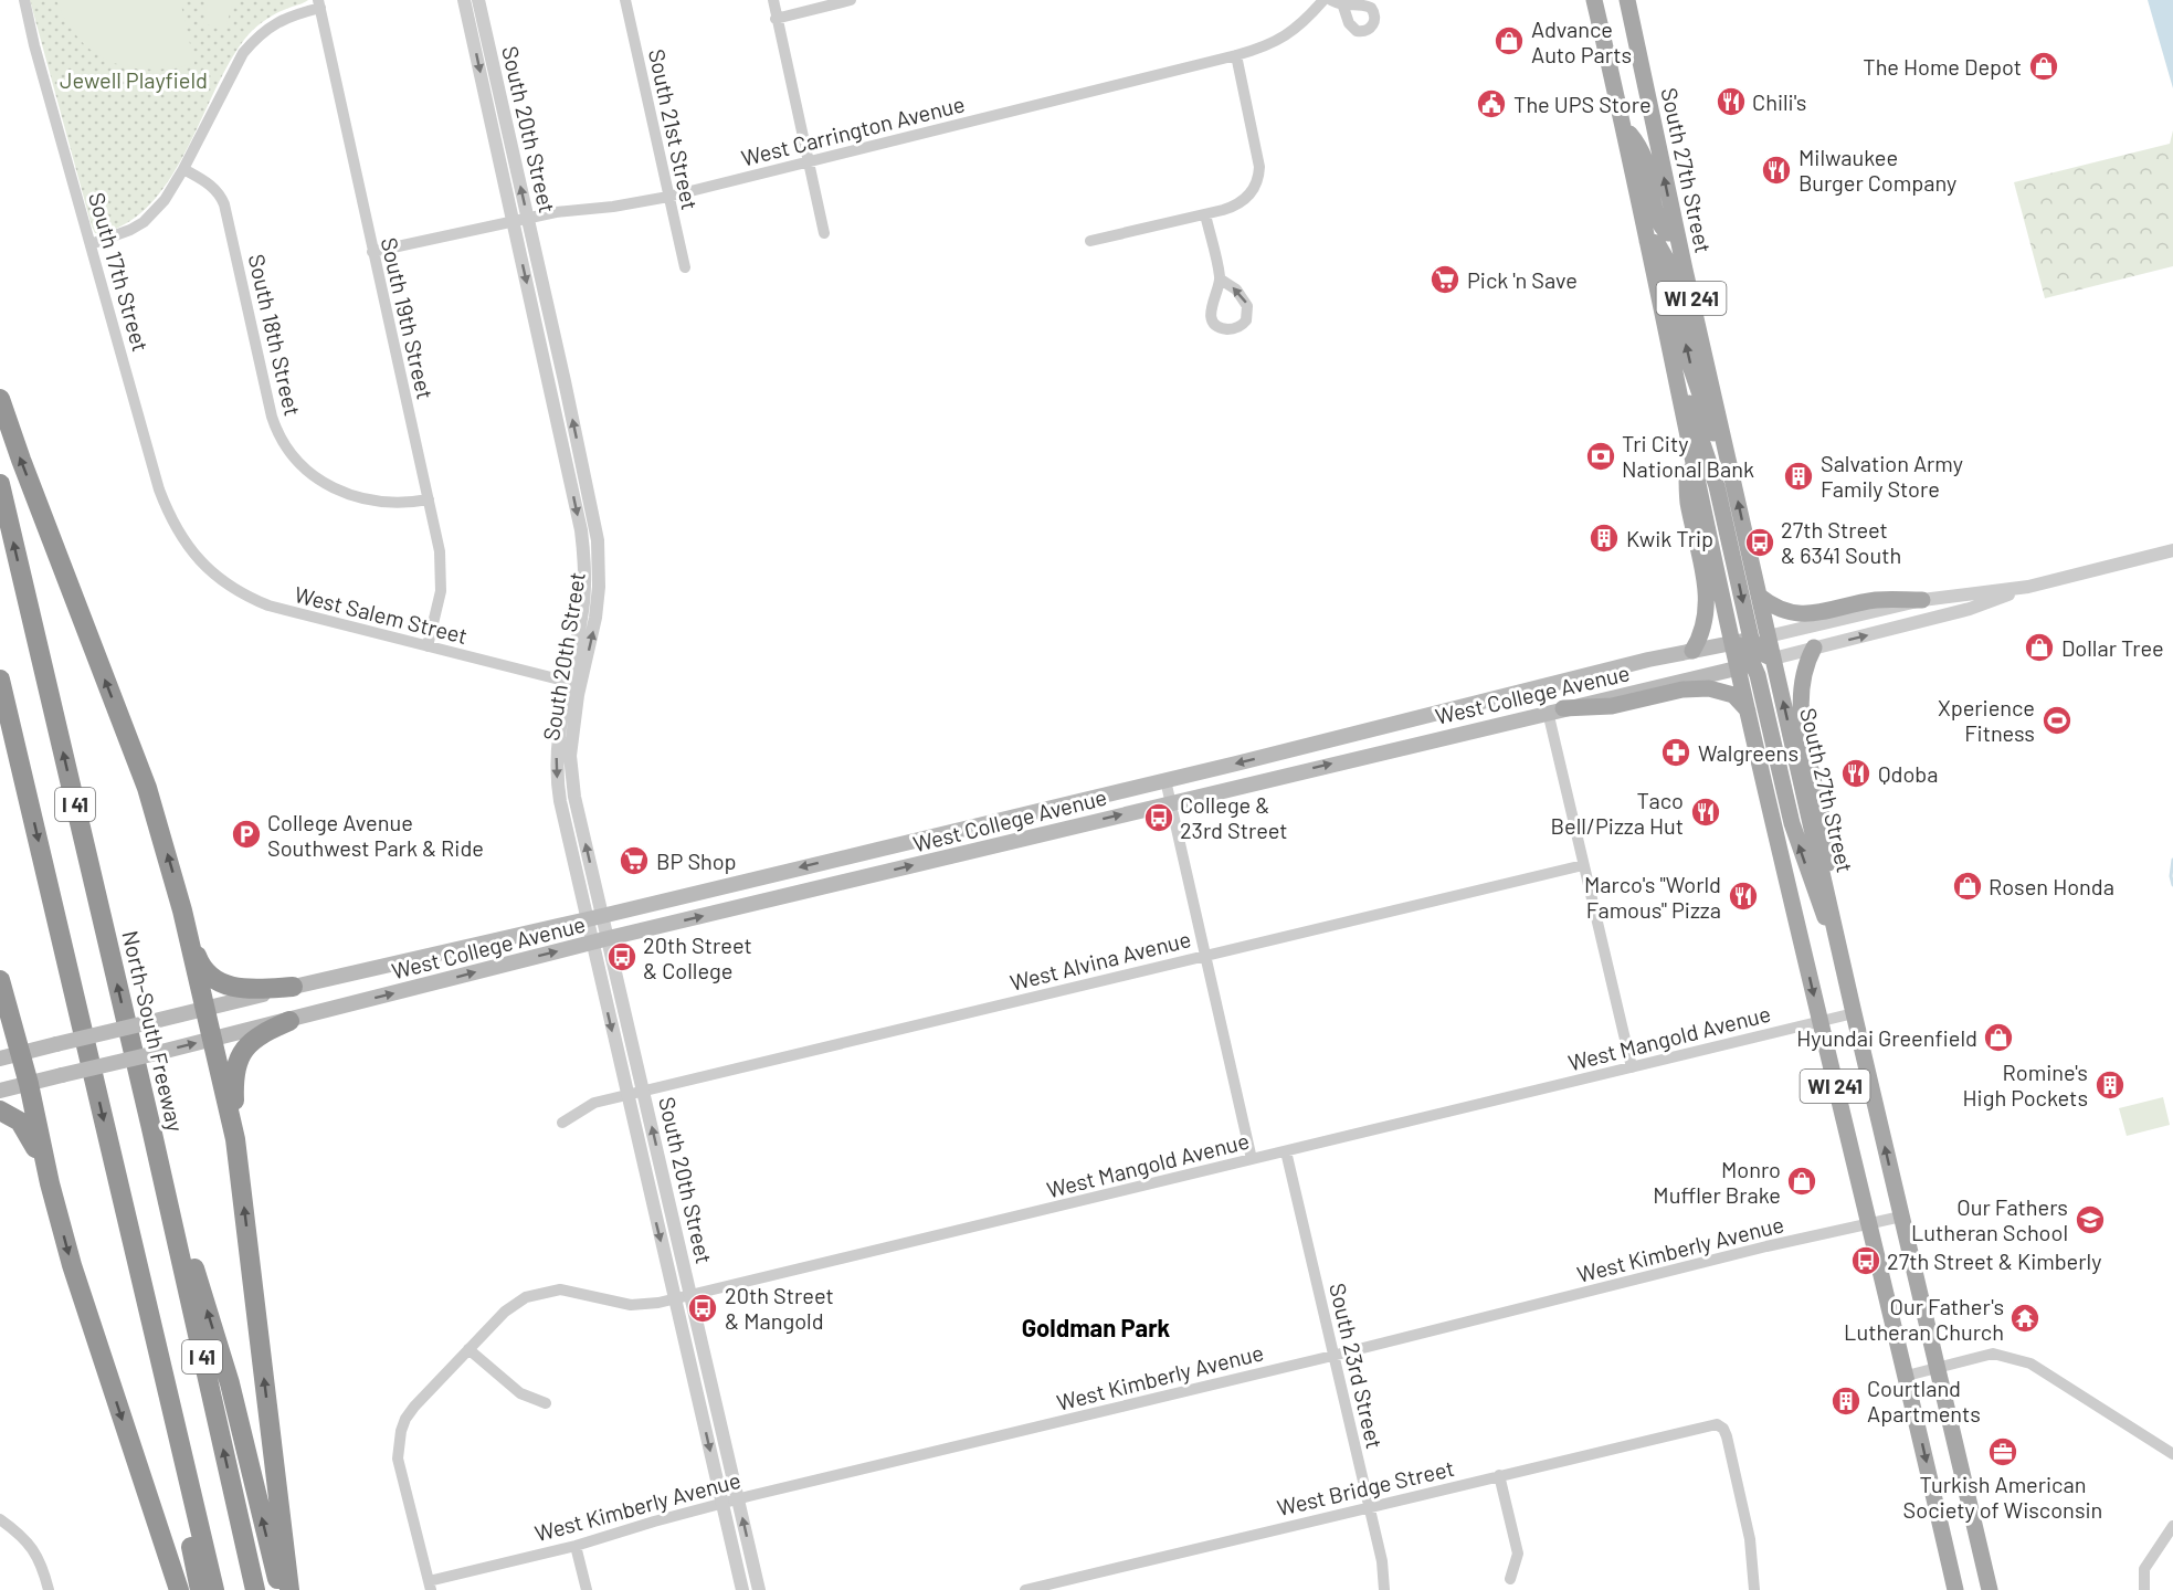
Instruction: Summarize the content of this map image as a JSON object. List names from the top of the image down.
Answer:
{
  "streets": {
    "highway": ["I 41", "North-South Freeway"],
    "main road": ["South 27th Street", "WI 241", "West College Avenue"],
    "street": [
      "South 20th Street",
      "South 21st Street",
      "West Carrington Avenue",
      "South 17th Street",
      "South 19th Street",
      "South 18th Street",
      "West Salem Street",
      "West Alvina Avenue",
      "West Mangold Avenue",
      "West Kimberly Avenue",
      "South 23rd Street",
      "West Bridge Street"
    ]
  },
  "crossings": [
    ["South 20th Street", "West Carrington Avenue"],
    ["South 20th Street", "West Salem Street"],
    ["South 20th Street", "West College Avenue"],
    ["South 20th Street", "West Alvina Avenue"],
    ["South 20th Street", "West Mangold Avenue"],
    ["South 20th Street", "West Kimberly Avenue"],
    ["South 21st Street", "West Carrington Avenue"],
    ["West Carrington Avenue", "South 19th Street"],
    ["South 27th Street", "West College Avenue"],
    ["South 27th Street", "West Mangold Avenue"],
    ["South 27th Street", "West Kimberly Avenue"],
    ["South 17th Street", "West Salem Street"],
    ["WI 241", "West College Avenue"],
    ["WI 241", "West Mangold Avenue"],
    ["WI 241", "West Kimberly Avenue"],
    ["South 19th Street", "South 18th Street"],
    ["South 19th Street", "West Salem Street"],
    ["West Mangold Avenue", "South 23rd Street"],
    ["West Kimberly Avenue", "South 23rd Street"],
    ["South 23rd Street", "West Bridge Street"]
  ],
  "districts": ["Goldman Park"],
  "parks": ["Jewell Playfield"],
  "places": {
    "shop": [
      "Advance Auto Parts",
      "The Home Depot",
      "Dollar Tree",
      "Rosen Honda",
      "Hyundai Greenfield",
      "Monro Muffler Brake"
    ],
    "restaurant": [
      "Chili's",
      "Milwaukee Burger Company",
      "Qdoba",
      "Taco Bell/Pizza Hut",
      "Marco's \"World Famous\" Pizza"
    ],
    "public building": ["The UPS Store"],
    "supermarket": ["Pick 'n Save", "BP Shop"],
    "bank": ["Tri City National Bank"],
    "building": [
      "Salvation Army Family Store",
      "Kwik Trip",
      "Romine's High Pockets",
      "Courtland Apartments"
    ],
    "bus stop": [
      "27th Street & 6341 South",
      "College & 23rd Street",
      "20th Street & College",
      "27th Street & Kimberly",
      "20th Street & Mangold"
    ],
    "sports": ["Xperience Fitness"],
    "pharmacy": ["Walgreens"],
    "parking": ["College Avenue Southwest Park & Ride"],
    "school or university": ["Our Fathers Lutheran School"],
    "temple": ["Our Father's Lutheran Church"],
    "office": ["Turkish American Society of Wisconsin"]
  }
}
